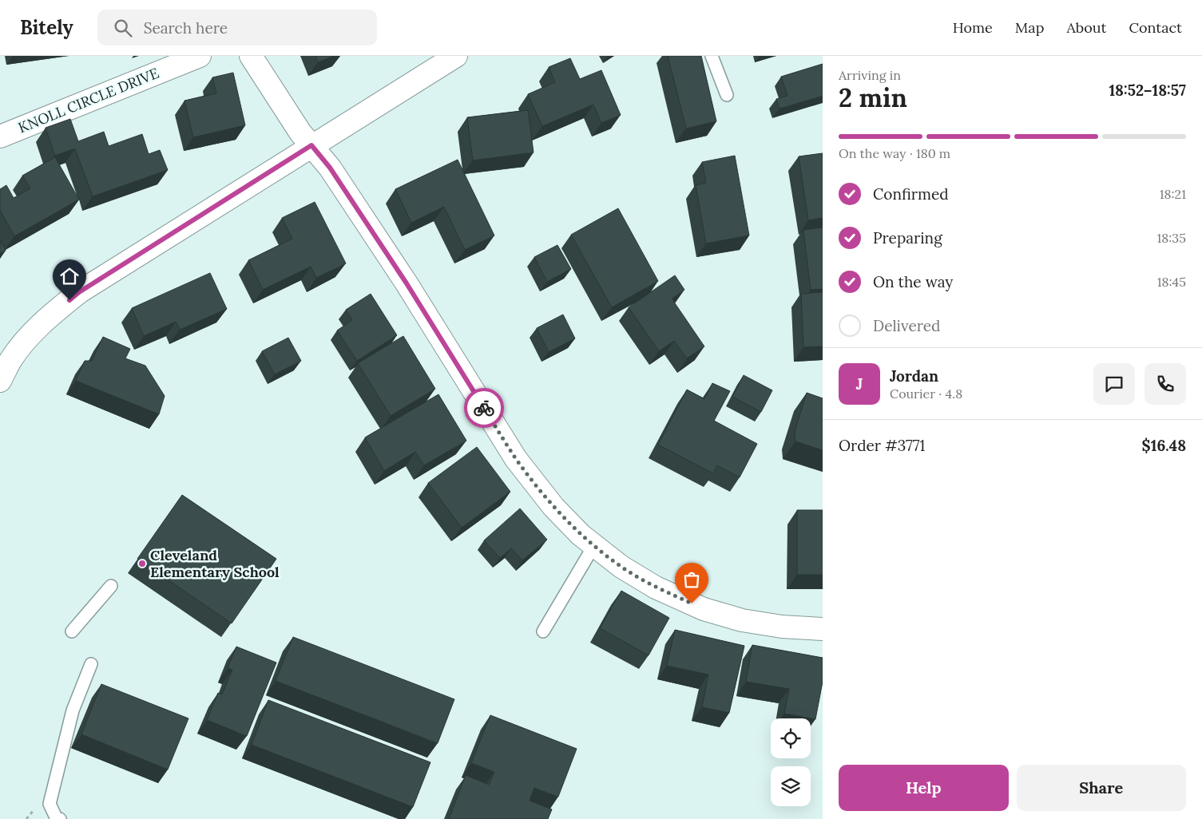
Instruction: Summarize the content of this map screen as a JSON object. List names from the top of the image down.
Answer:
{
  "streets": {
    "street": ["KNOLL CIRCLE DRIVE"]
  },
  "places": ["Cleveland Elementary School"],
  "page": {
    "header": "Bitely",
    "search": "Search here",
    "nav": [
      "Home",
      "Map",
      "About",
      "Contact"
    ],
    "heading": ["2 min", "Arriving in", "18:52–18:57"],
    "panel": [
      "Jordan",
      "Courier · 4.8",
      "Order #3771",
      "$16.48"
    ],
    "bar": "On the way · 180 m",
    "list": [
      ["Confirmed", "18:21"],
      ["Preparing", "18:35"],
      ["On the way", "18:45"],
      "Delivered"
    ],
    "round": "J",
    "buttons": ["Help", "Share"]
  }
}
